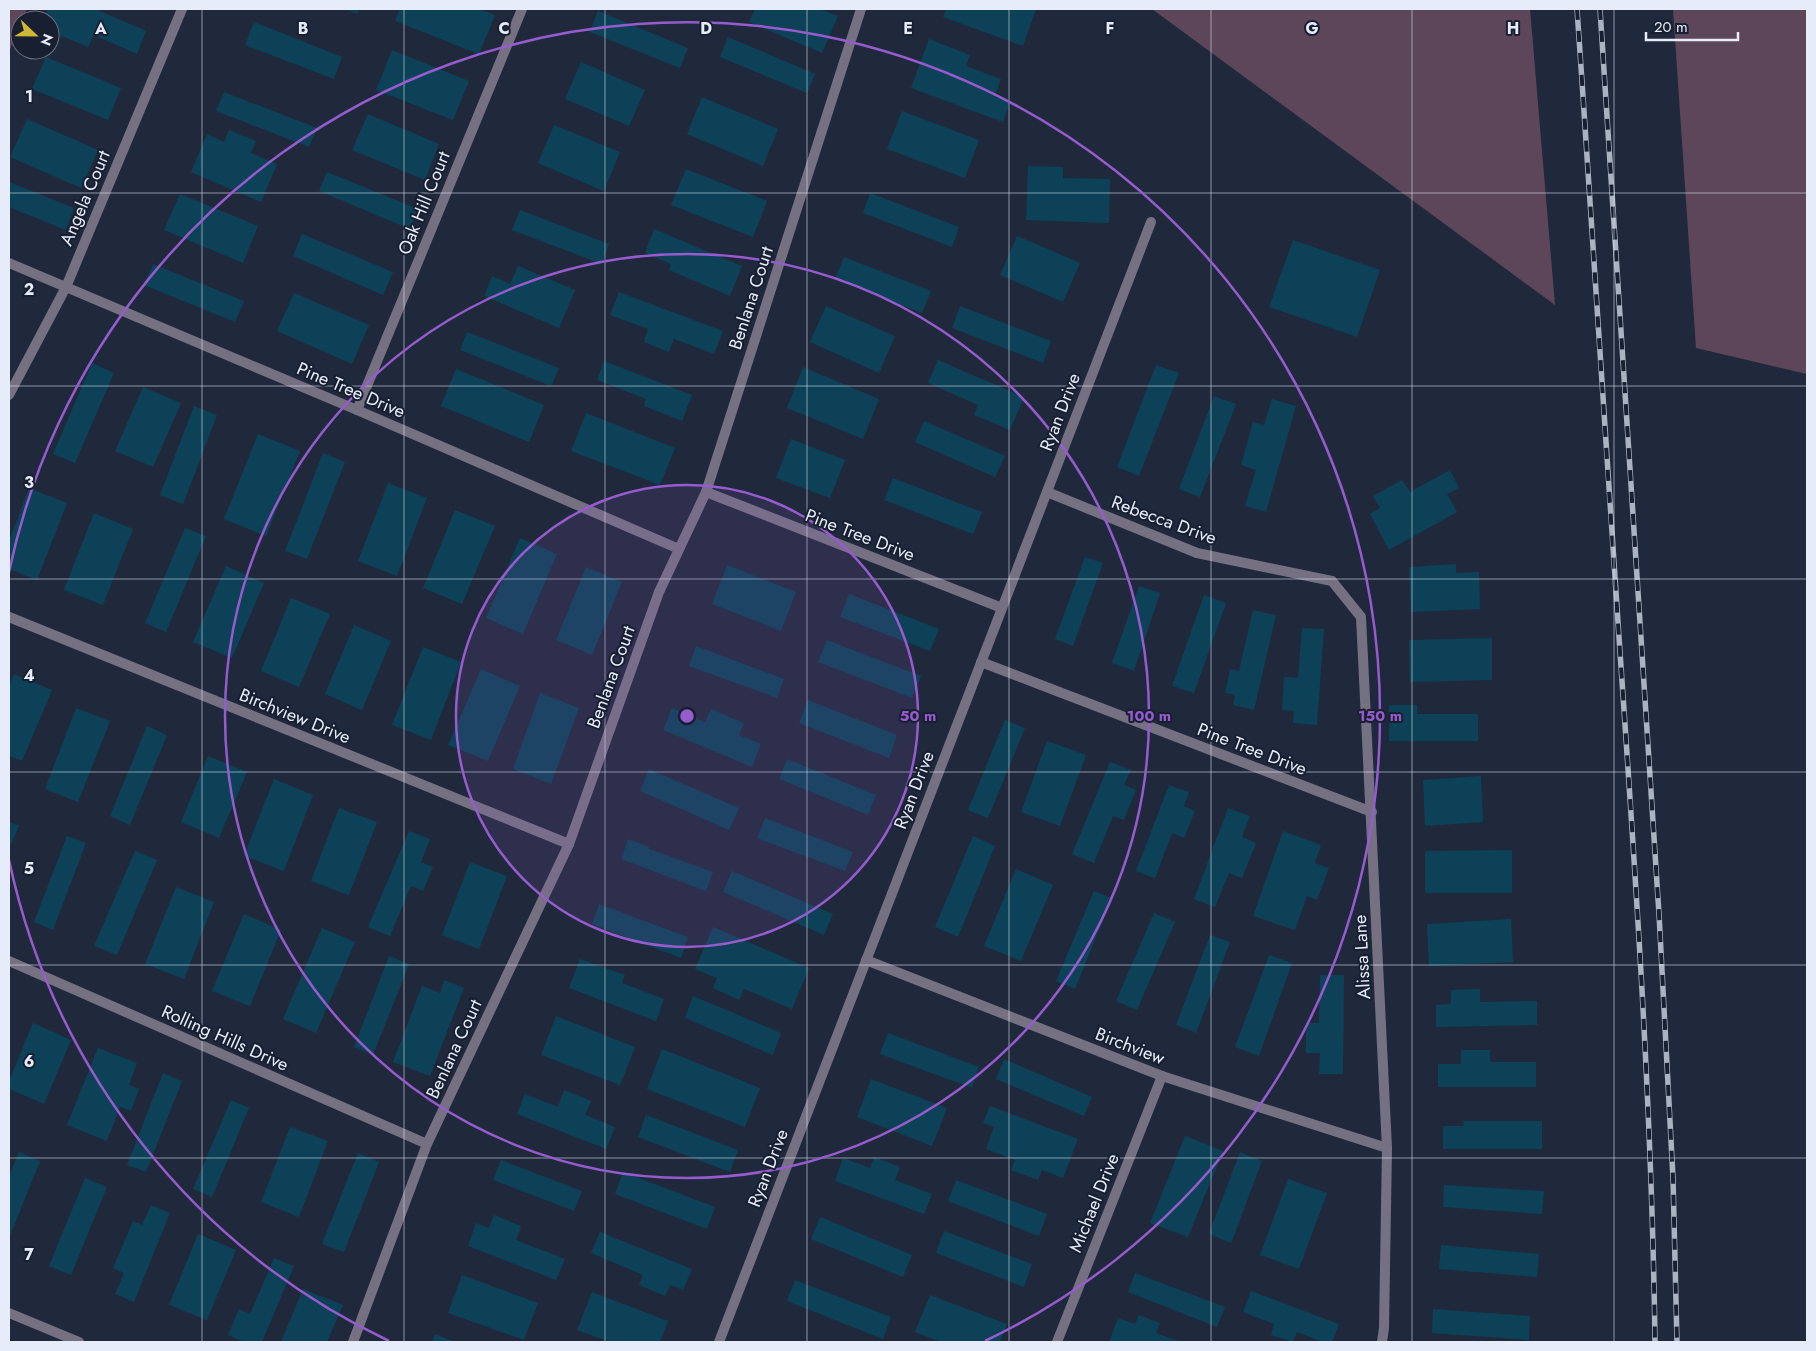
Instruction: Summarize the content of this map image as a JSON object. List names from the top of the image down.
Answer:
{
  "streets": {
    "street": [
      "Angela Court",
      "Oak Hill Court",
      "Benlana Court",
      "Pine Tree Drive",
      "Ryan Drive",
      "Rebecca Drive",
      "Birchview Drive",
      "Alissa Lane",
      "Rolling Hills Drive",
      "Birchview",
      "Michael Drive"
    ]
  },
  "crossings": [
    ["Angela Court", "Pine Tree Drive"],
    ["Oak Hill Court", "Pine Tree Drive"],
    ["Benlana Court", "Pine Tree Drive"],
    ["Benlana Court", "Birchview Drive"],
    ["Benlana Court", "Rolling Hills Drive"],
    ["Pine Tree Drive", "Ryan Drive"],
    ["Pine Tree Drive", "Alissa Lane"],
    ["Ryan Drive", "Rebecca Drive"],
    ["Ryan Drive", "Birchview"],
    ["Rebecca Drive", "Alissa Lane"],
    ["Alissa Lane", "Birchview"],
    ["Birchview", "Michael Drive"]
  ],
  "scale_bar": "20 m",
  "north": "right",
  "grid": {
    "columns": [
      "A",
      "B",
      "C",
      "D",
      "E",
      "F",
      "G",
      "H"
    ],
    "rows": [
      "1",
      "2",
      "3",
      "4",
      "5",
      "6",
      "7"
    ]
  },
  "rings": ["50 m", "100 m", "150 m"]
}
